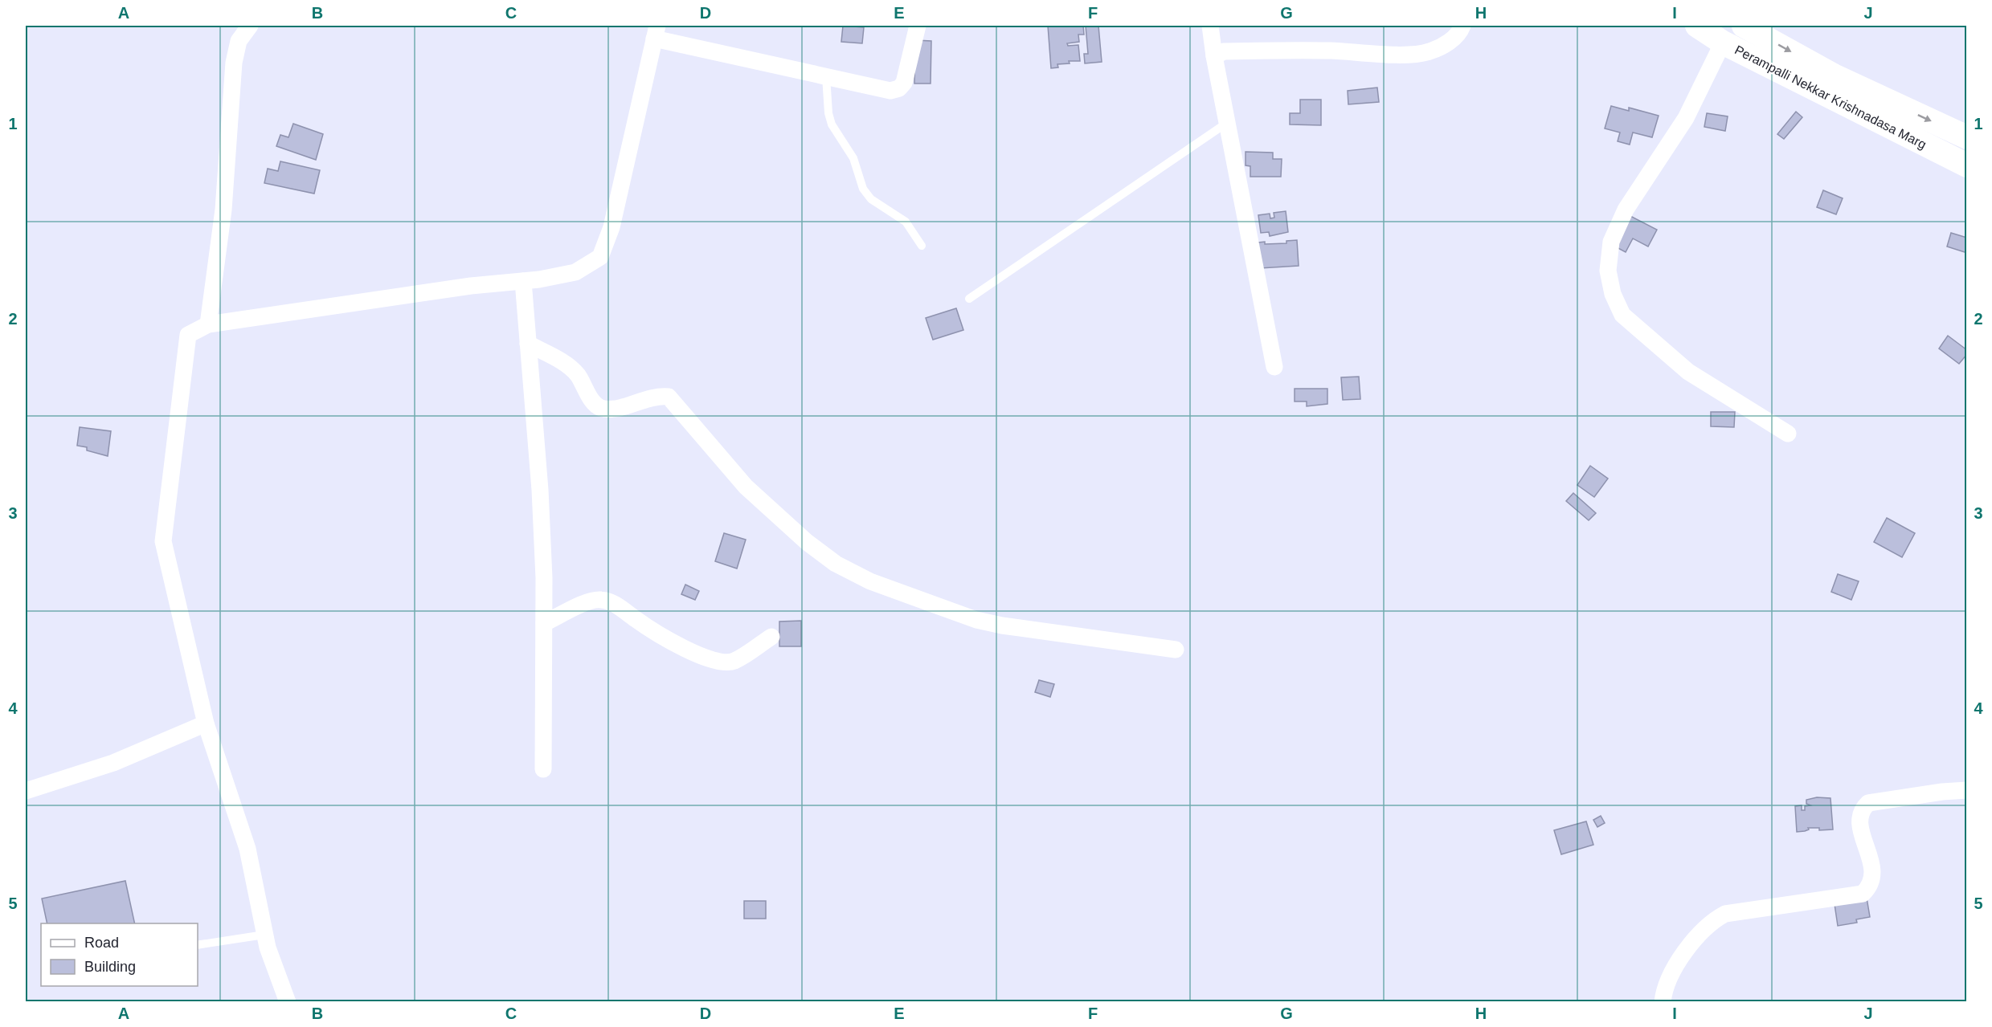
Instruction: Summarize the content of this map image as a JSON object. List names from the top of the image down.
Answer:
{
  "streets": {
    "main road": ["Perampalli Nekkar Krishnadasa Marg"]
  },
  "legend": ["Road", "Building"],
  "grid": {
    "columns": [
      "A",
      "B",
      "C",
      "D",
      "E",
      "F",
      "G",
      "H",
      "I",
      "J"
    ],
    "rows": [
      "1",
      "2",
      "3",
      "4",
      "5"
    ]
  }
}
